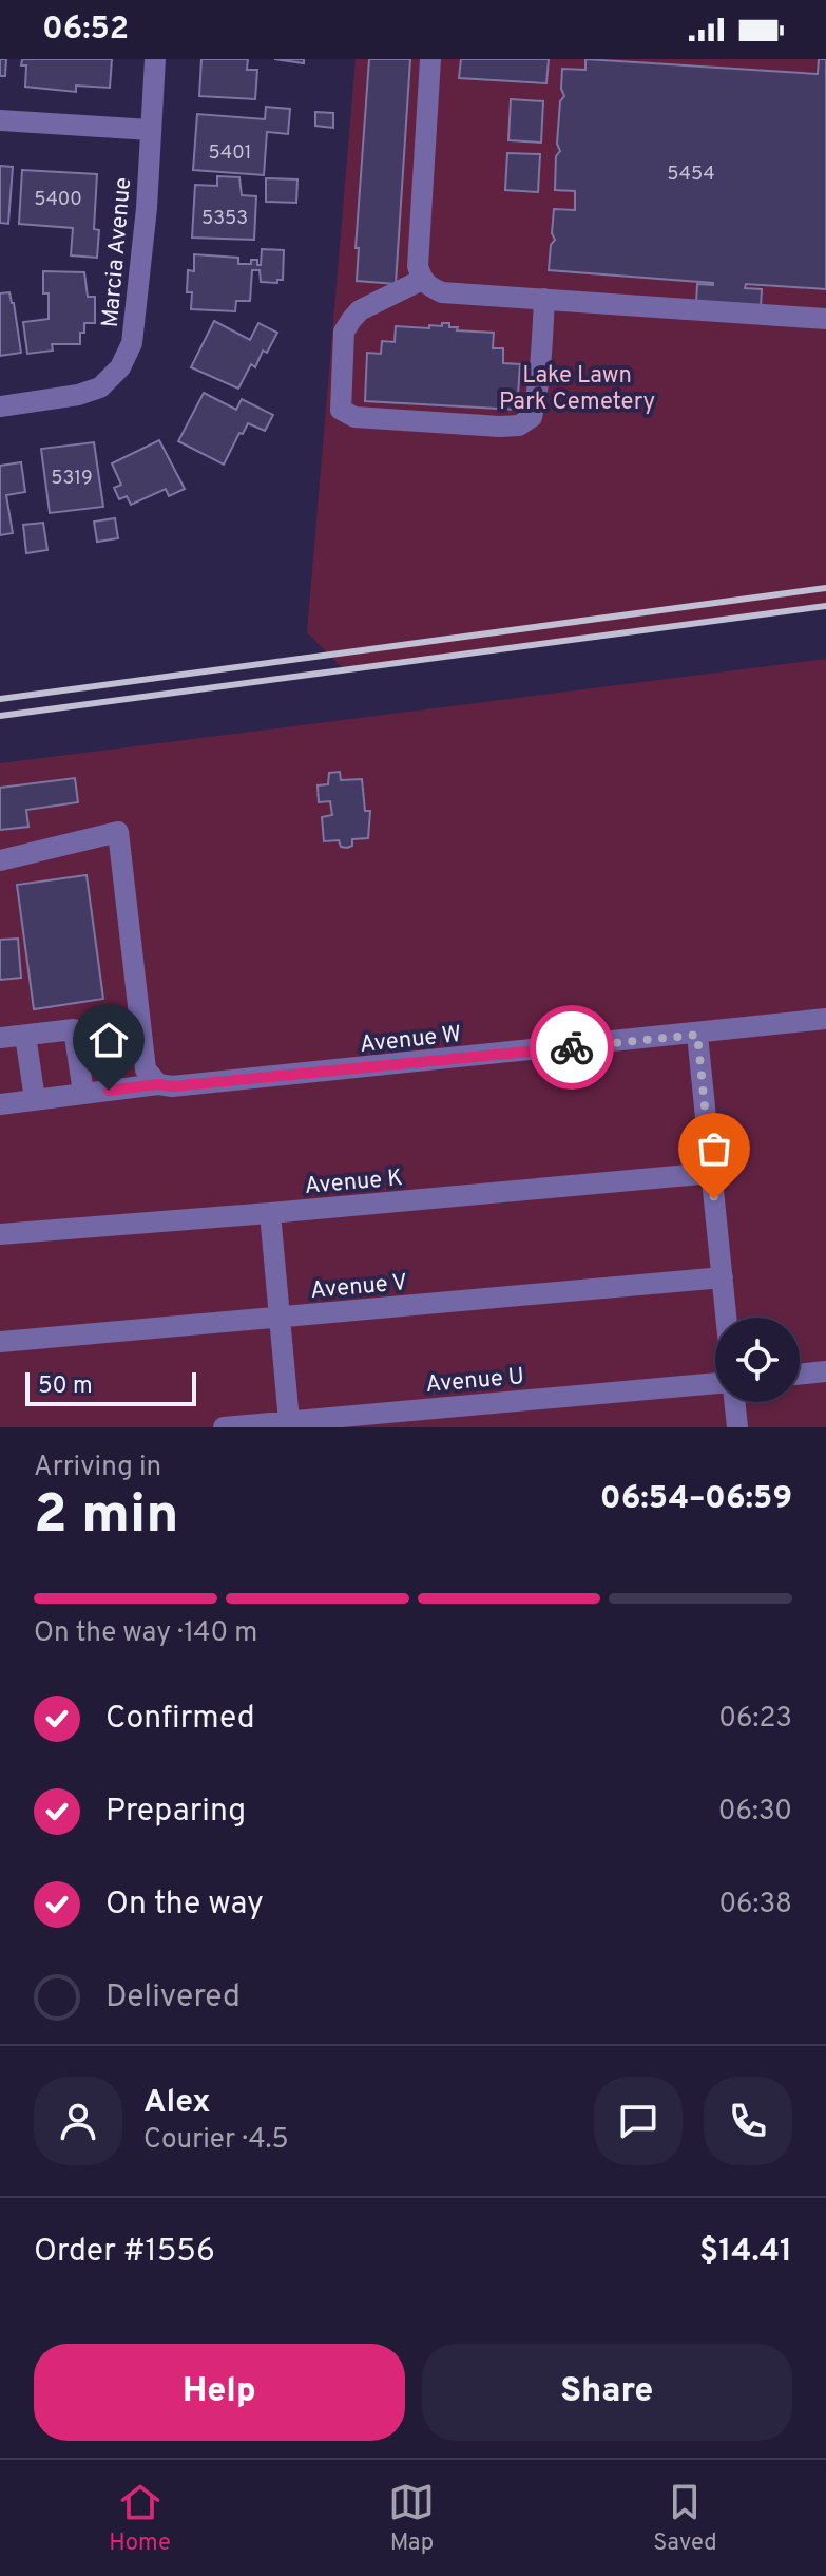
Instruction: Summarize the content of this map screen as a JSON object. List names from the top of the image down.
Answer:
{
  "streets": {
    "street": [
      "Marcia Avenue",
      "Avenue W",
      "Avenue K",
      "Avenue V",
      "Avenue U"
    ]
  },
  "parks": ["Lake Lawn Park Cemetery"],
  "house_numbers": [
    "5401",
    "5454",
    "5400",
    "5353",
    "5319"
  ],
  "scale_bar": "50 m",
  "page": {
    "status": "06:52",
    "scale": "50 m",
    "heading": ["2 min", "Arriving in", "06:54–06:59"],
    "panel": [
      "Alex",
      "Courier · 4.5",
      "Order #1556",
      "$14.41"
    ],
    "bar": "On the way · 140 m",
    "list": [
      ["Confirmed", "06:23"],
      ["Preparing", "06:30"],
      ["On the way", "06:38"],
      "Delivered"
    ],
    "buttons": ["Help", "Share"],
    "tabs": ["Home", "Map", "Saved"]
  }
}
